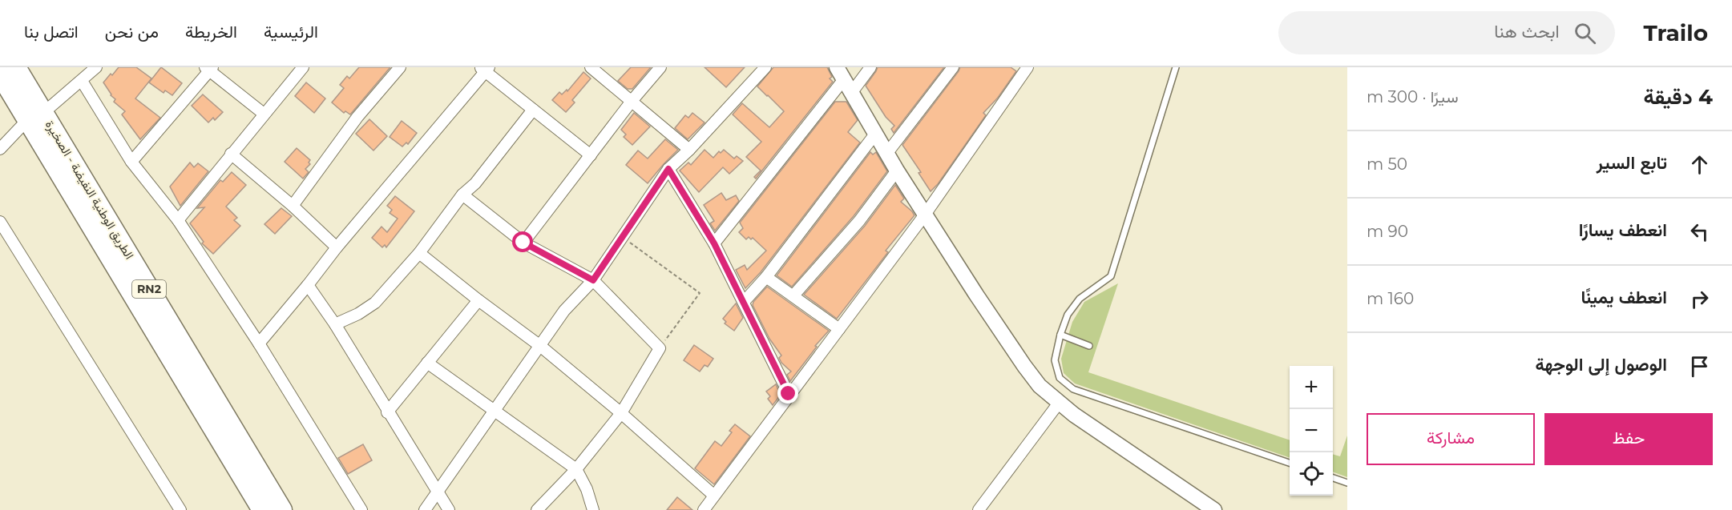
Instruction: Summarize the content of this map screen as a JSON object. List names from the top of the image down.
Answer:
{
  "streets": {
    "highway": ["الطريق الوطنية النفيضة - الصخيرة", "RN2"]
  },
  "page": {
    "header": "Trailo",
    "search": "ابحث هنا",
    "nav": [
      "الرئيسية",
      "الخريطة",
      "من نحن",
      "اتصل بنا"
    ],
    "heading": ["4 دقيقة", "سيرًا · 300 m"],
    "list": [
      ["تابع السير", "50 m"],
      ["انعطف يسارًا", "90 m"],
      ["انعطف يمينًا", "160 m"],
      "الوصول إلى الوجهة"
    ],
    "map_buttons": ["+", "−"],
    "buttons": ["حفظ", "مشاركة"]
  }
}
